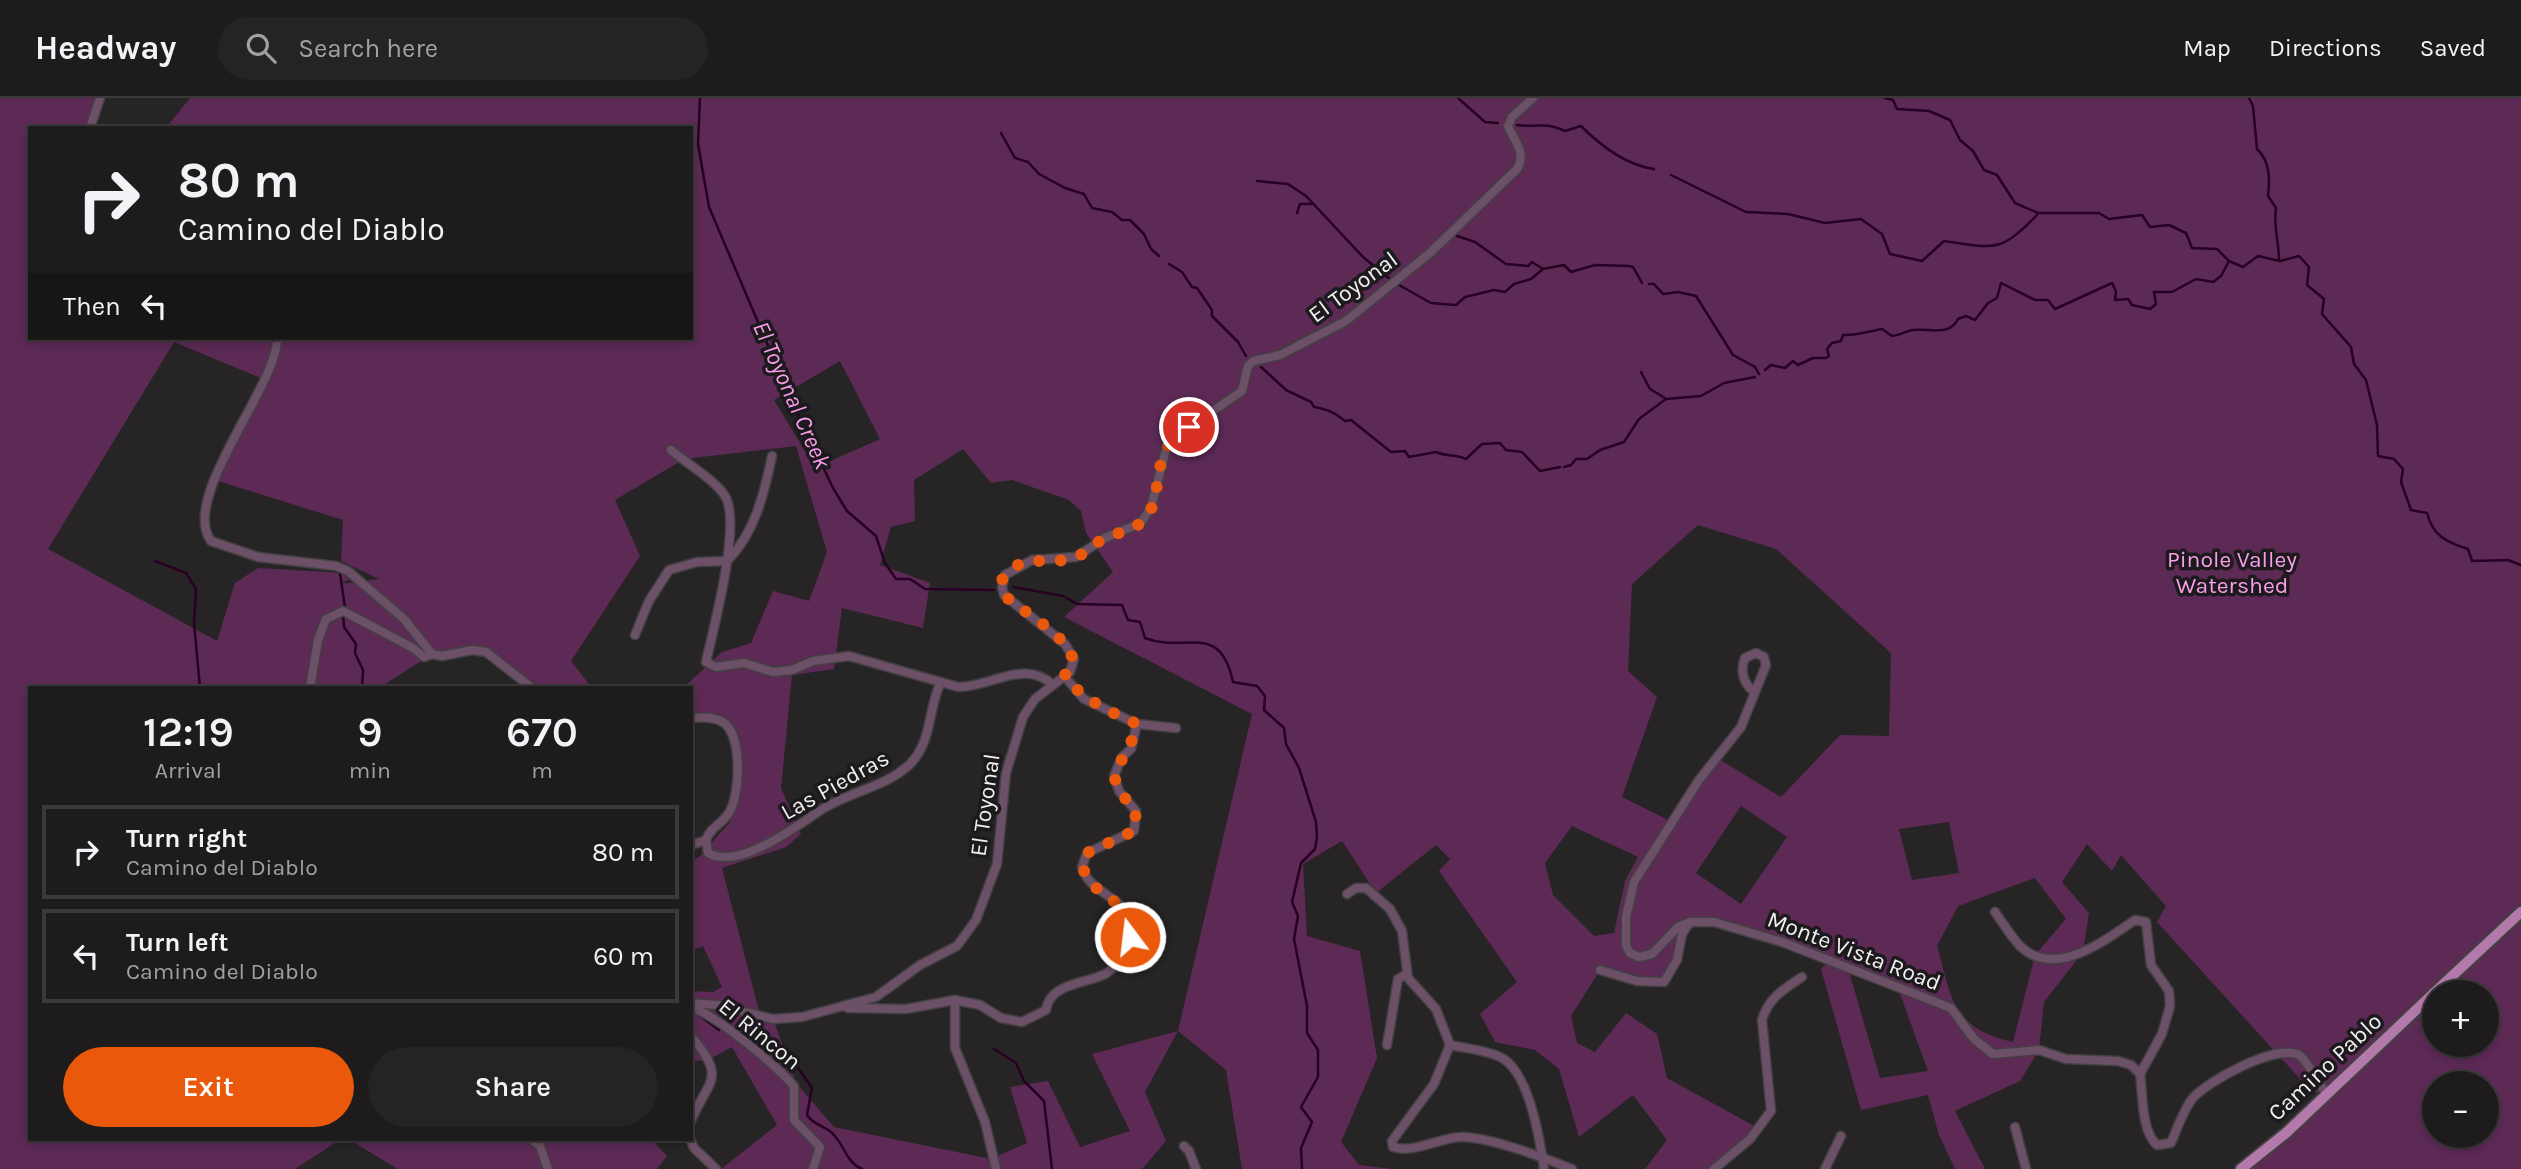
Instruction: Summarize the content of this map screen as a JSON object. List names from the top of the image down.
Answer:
{
  "streets": {
    "main road": ["Camino Pablo"],
    "street": [
      "El Toyonal",
      "Las Piedras",
      "Monte Vista Road",
      "El Rincon"
    ]
  },
  "water": ["El Toyonal Creek"],
  "parks": ["Pinole Valley Watershed"],
  "page": {
    "header": "Headway",
    "search": "Search here",
    "nav": ["Map", "Directions", "Saved"],
    "turn": ["80 m", "Camino del Diablo"],
    "then": "Then",
    "eta": [
      "12:19",
      "Arrival",
      "9",
      "min",
      "670",
      "m"
    ],
    "list": [
      {
        "name": "Turn right",
        "note": "Camino del Diablo",
        "value": "80 m"
      },
      {
        "name": "Turn left",
        "note": "Camino del Diablo",
        "value": "60 m"
      }
    ],
    "map_buttons": ["+", "−"],
    "buttons": ["Exit", "Share"]
  }
}
